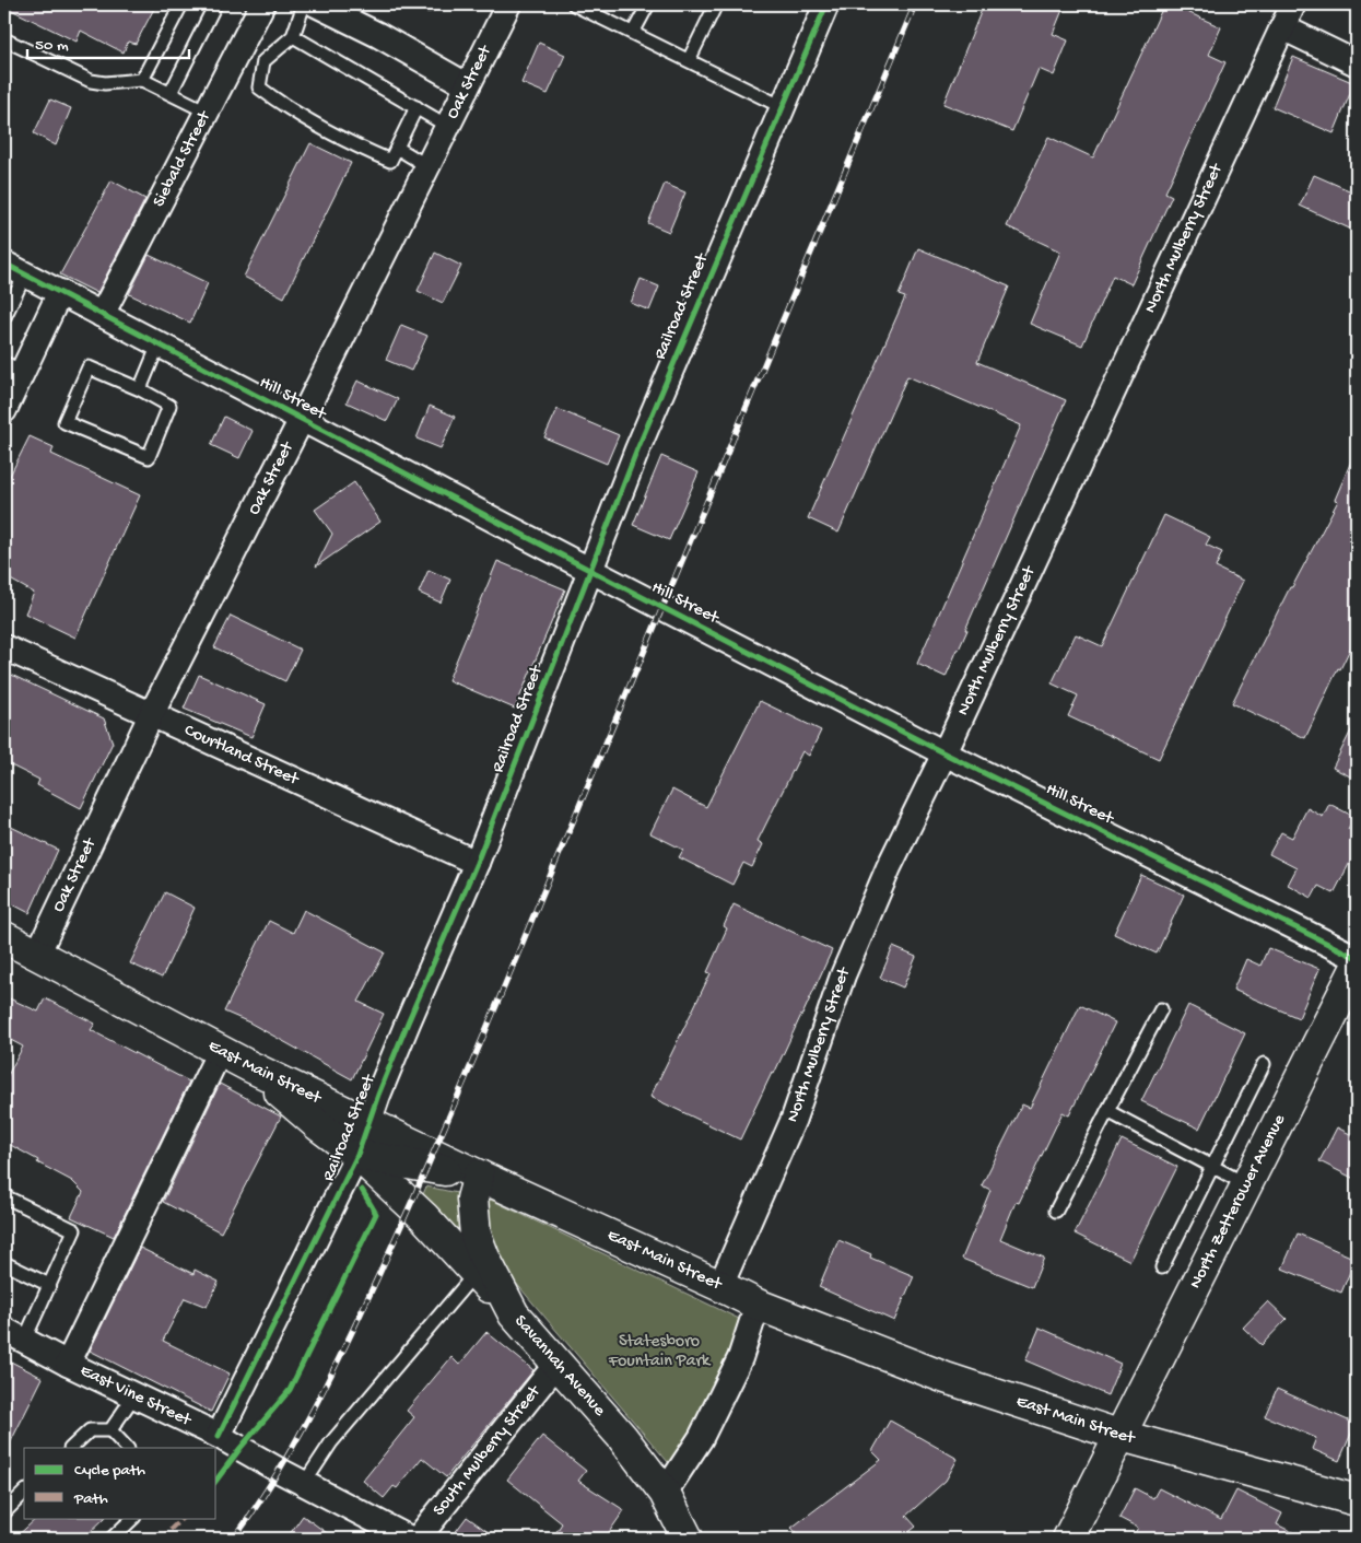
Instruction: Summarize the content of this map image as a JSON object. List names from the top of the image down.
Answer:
{
  "streets": {
    "main road": ["East Main Street", "North Zetterower Avenue", "Savannah Avenue"],
    "street": [
      "Oak Street",
      "Siebald Street",
      "North Mulberry Street",
      "Railroad Street",
      "Hill Street",
      "Courtland Street",
      "East Vine Street",
      "South Mulberry Street"
    ]
  },
  "crossings": [
    ["Oak Street", "Hill Street"],
    ["Oak Street", "Courtland Street"],
    ["Oak Street", "East Main Street"],
    ["Siebald Street", "Hill Street"],
    ["North Mulberry Street", "Hill Street"],
    ["North Mulberry Street", "East Main Street"],
    ["Railroad Street", "Hill Street"],
    ["Railroad Street", "Courtland Street"],
    ["Railroad Street", "East Main Street"],
    ["Railroad Street", "East Vine Street"],
    ["East Main Street", "North Zetterower Avenue"],
    ["East Main Street", "Savannah Avenue"],
    ["Savannah Avenue", "South Mulberry Street"]
  ],
  "parks": ["Statesboro Fountain Park"],
  "legend": ["Cycle path", "Path"],
  "scale_bar": "50 m"
}
